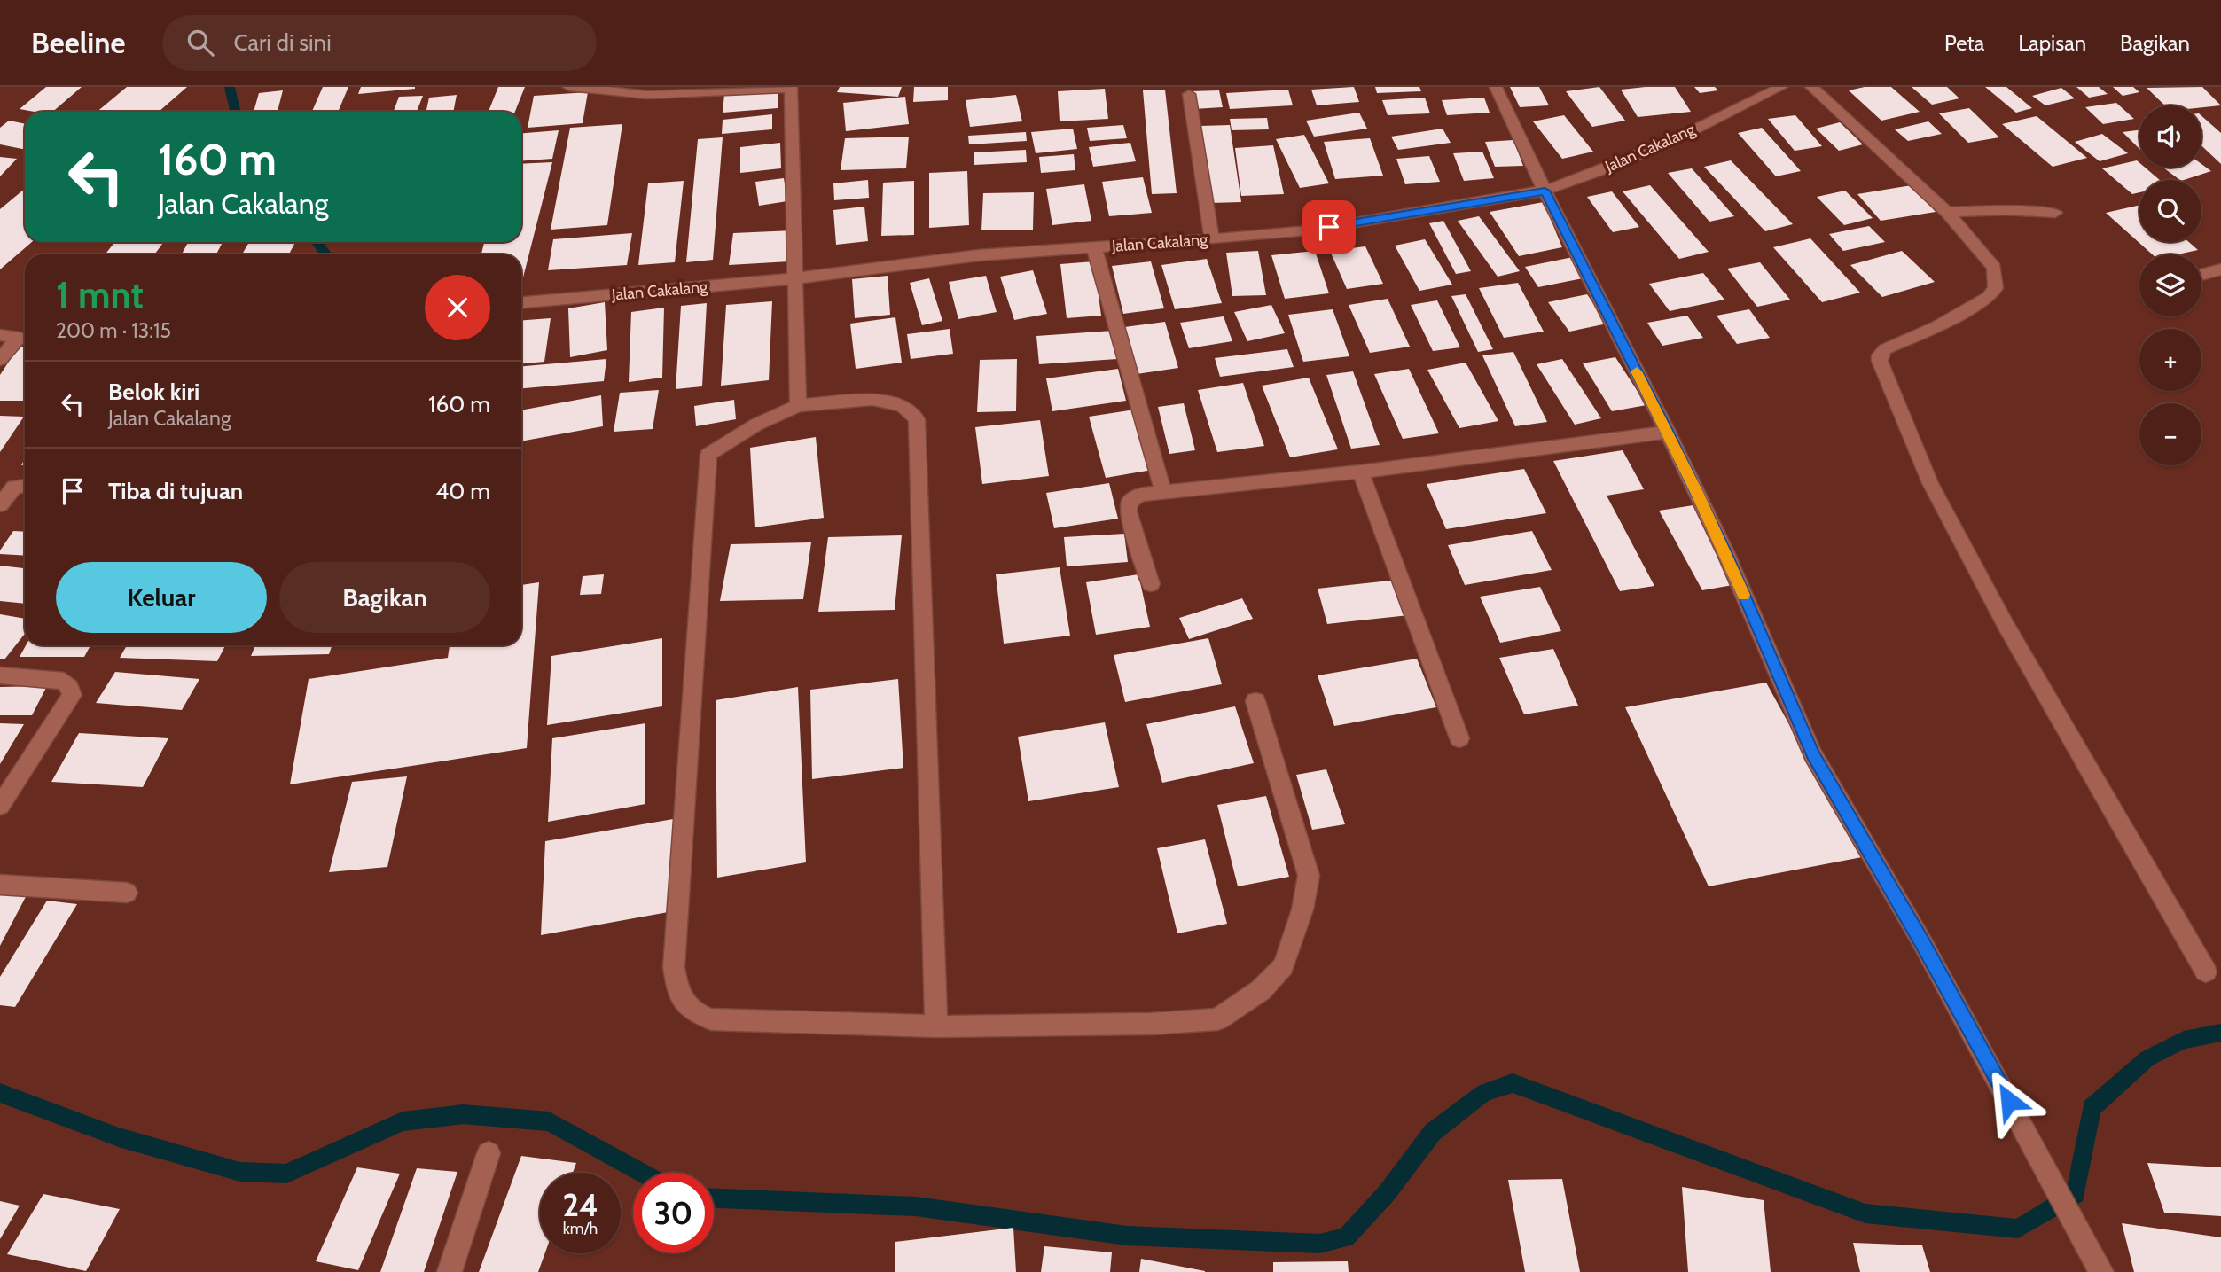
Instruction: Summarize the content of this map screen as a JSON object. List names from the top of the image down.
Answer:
{
  "streets": {
    "street": ["Jalan Cakalang"]
  },
  "page": {
    "header": "Beeline",
    "search": "Cari di sini",
    "nav": ["Peta", "Lapisan", "Bagikan"],
    "map_buttons": ["+", "−"],
    "turn": ["160 m", "Jalan Cakalang"],
    "heading": ["1 mnt", "200 m · 13:15"],
    "list": [
      {
        "name": "Belok kiri",
        "note": "Jalan Cakalang",
        "value": "160 m"
      },
      {
        "name": "Tiba di tujuan",
        "value": "40 m"
      }
    ],
    "buttons": ["Keluar", "Bagikan"],
    "speed": "24 km/h",
    "limit": "30"
  }
}
